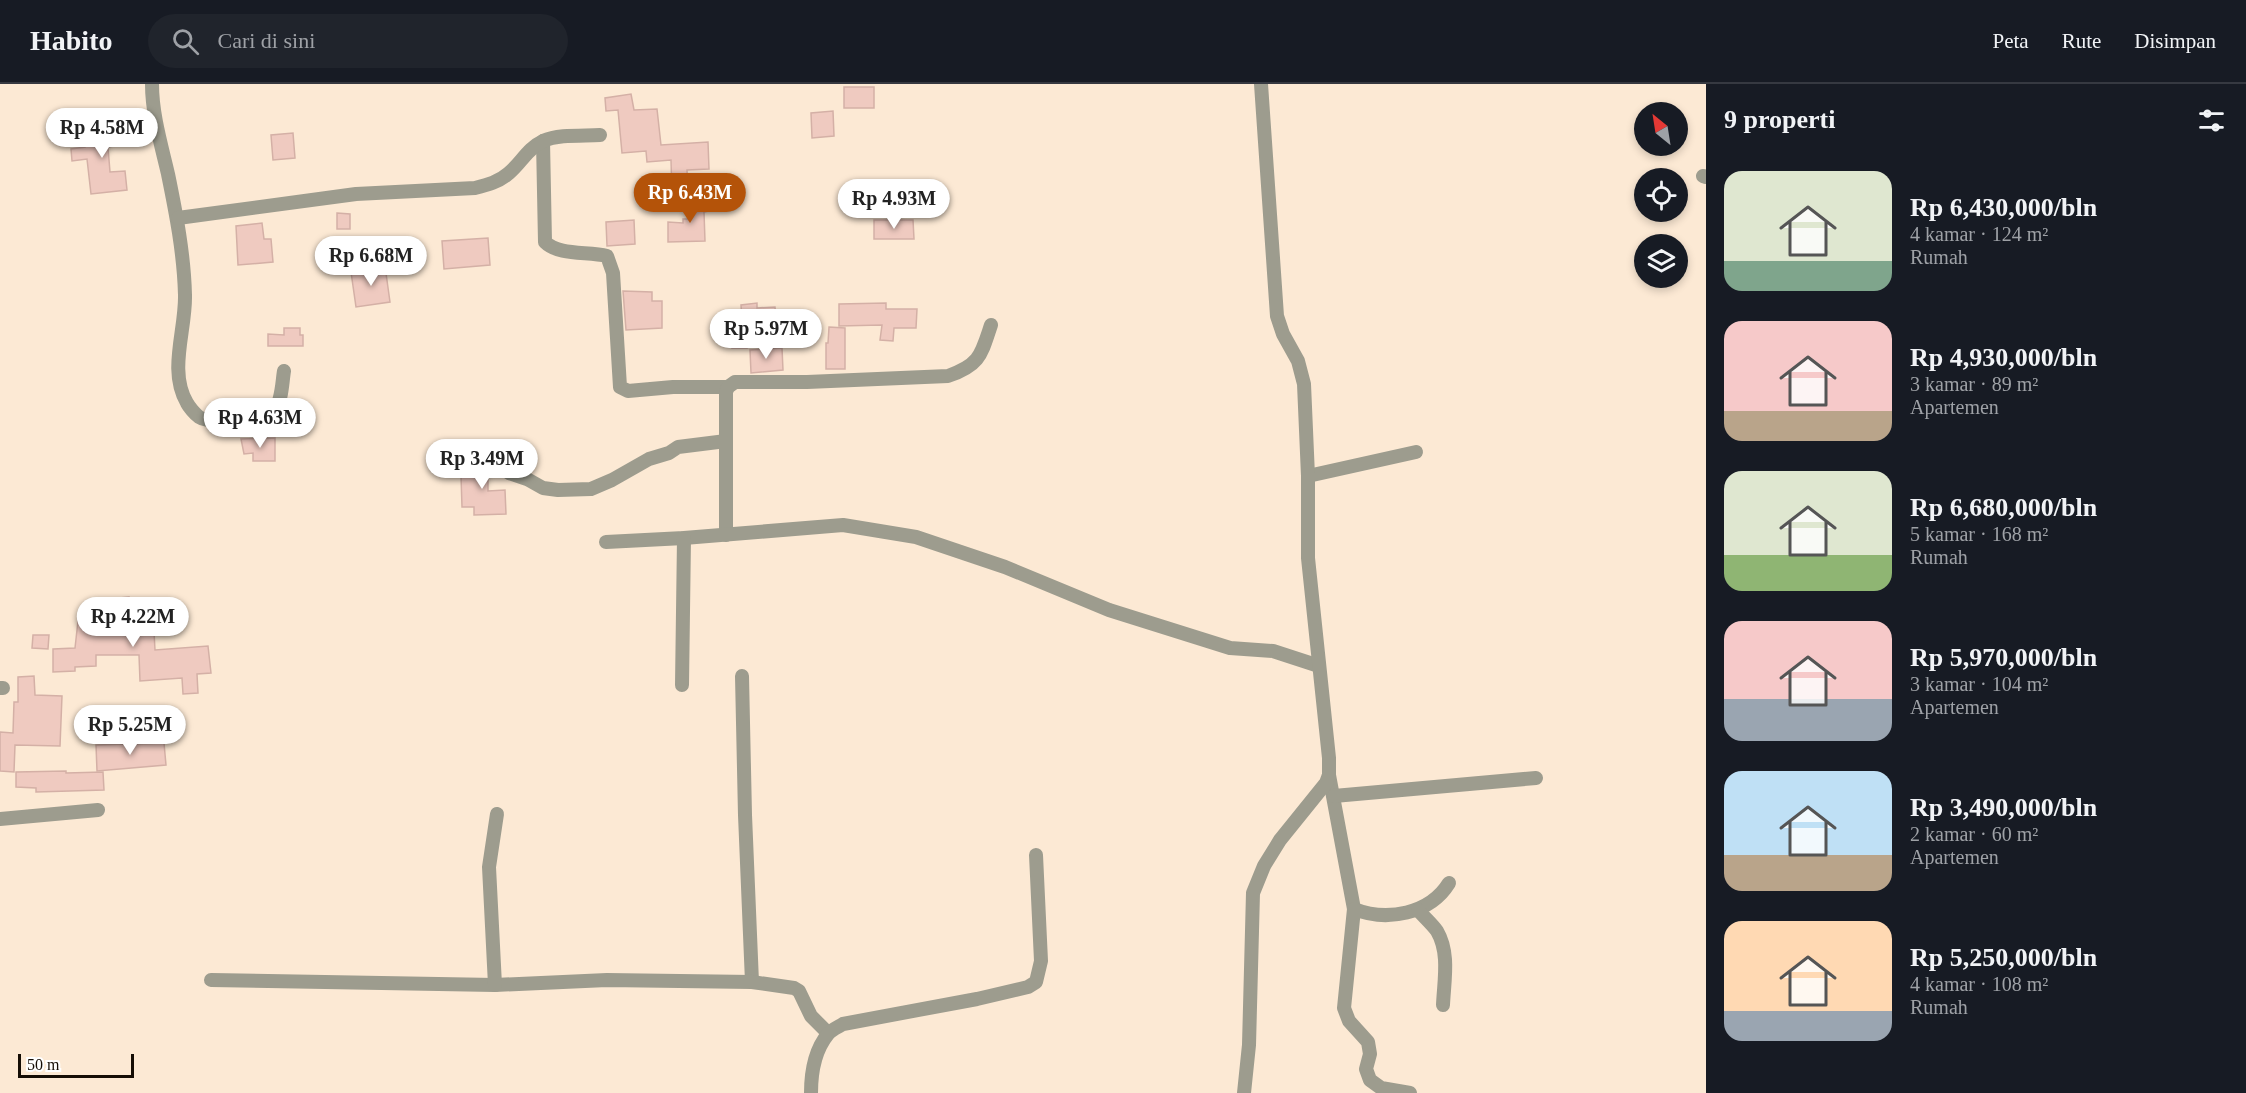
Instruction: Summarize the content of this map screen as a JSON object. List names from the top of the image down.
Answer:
{
  "scale_bar": "50 m",
  "north": "top left",
  "page": {
    "header": "Habito",
    "search": "Cari di sini",
    "nav": ["Peta", "Rute", "Disimpan"],
    "heading": "9 properti",
    "price": [
      "Rp 4.58M",
      "Rp 6.43M",
      "Rp 4.93M",
      "Rp 6.68M",
      "Rp 5.97M",
      "Rp 4.63M",
      "Rp 3.49M",
      "Rp 4.22M",
      "Rp 5.25M"
    ],
    "list": [
      {
        "name": "Rp 6,430,000/bln",
        "note": "4 kamar · 124 m² · Rumah"
      },
      {
        "name": "Rp 4,930,000/bln",
        "note": "3 kamar · 89 m² · Apartemen"
      },
      {
        "name": "Rp 6,680,000/bln",
        "note": "5 kamar · 168 m² · Rumah"
      },
      {
        "name": "Rp 5,970,000/bln",
        "note": "3 kamar · 104 m² · Apartemen"
      },
      {
        "name": "Rp 3,490,000/bln",
        "note": "2 kamar · 60 m² · Apartemen"
      },
      {
        "name": "Rp 5,250,000/bln",
        "note": "4 kamar · 108 m² · Rumah"
      }
    ],
    "scale": "50 m"
  }
}
